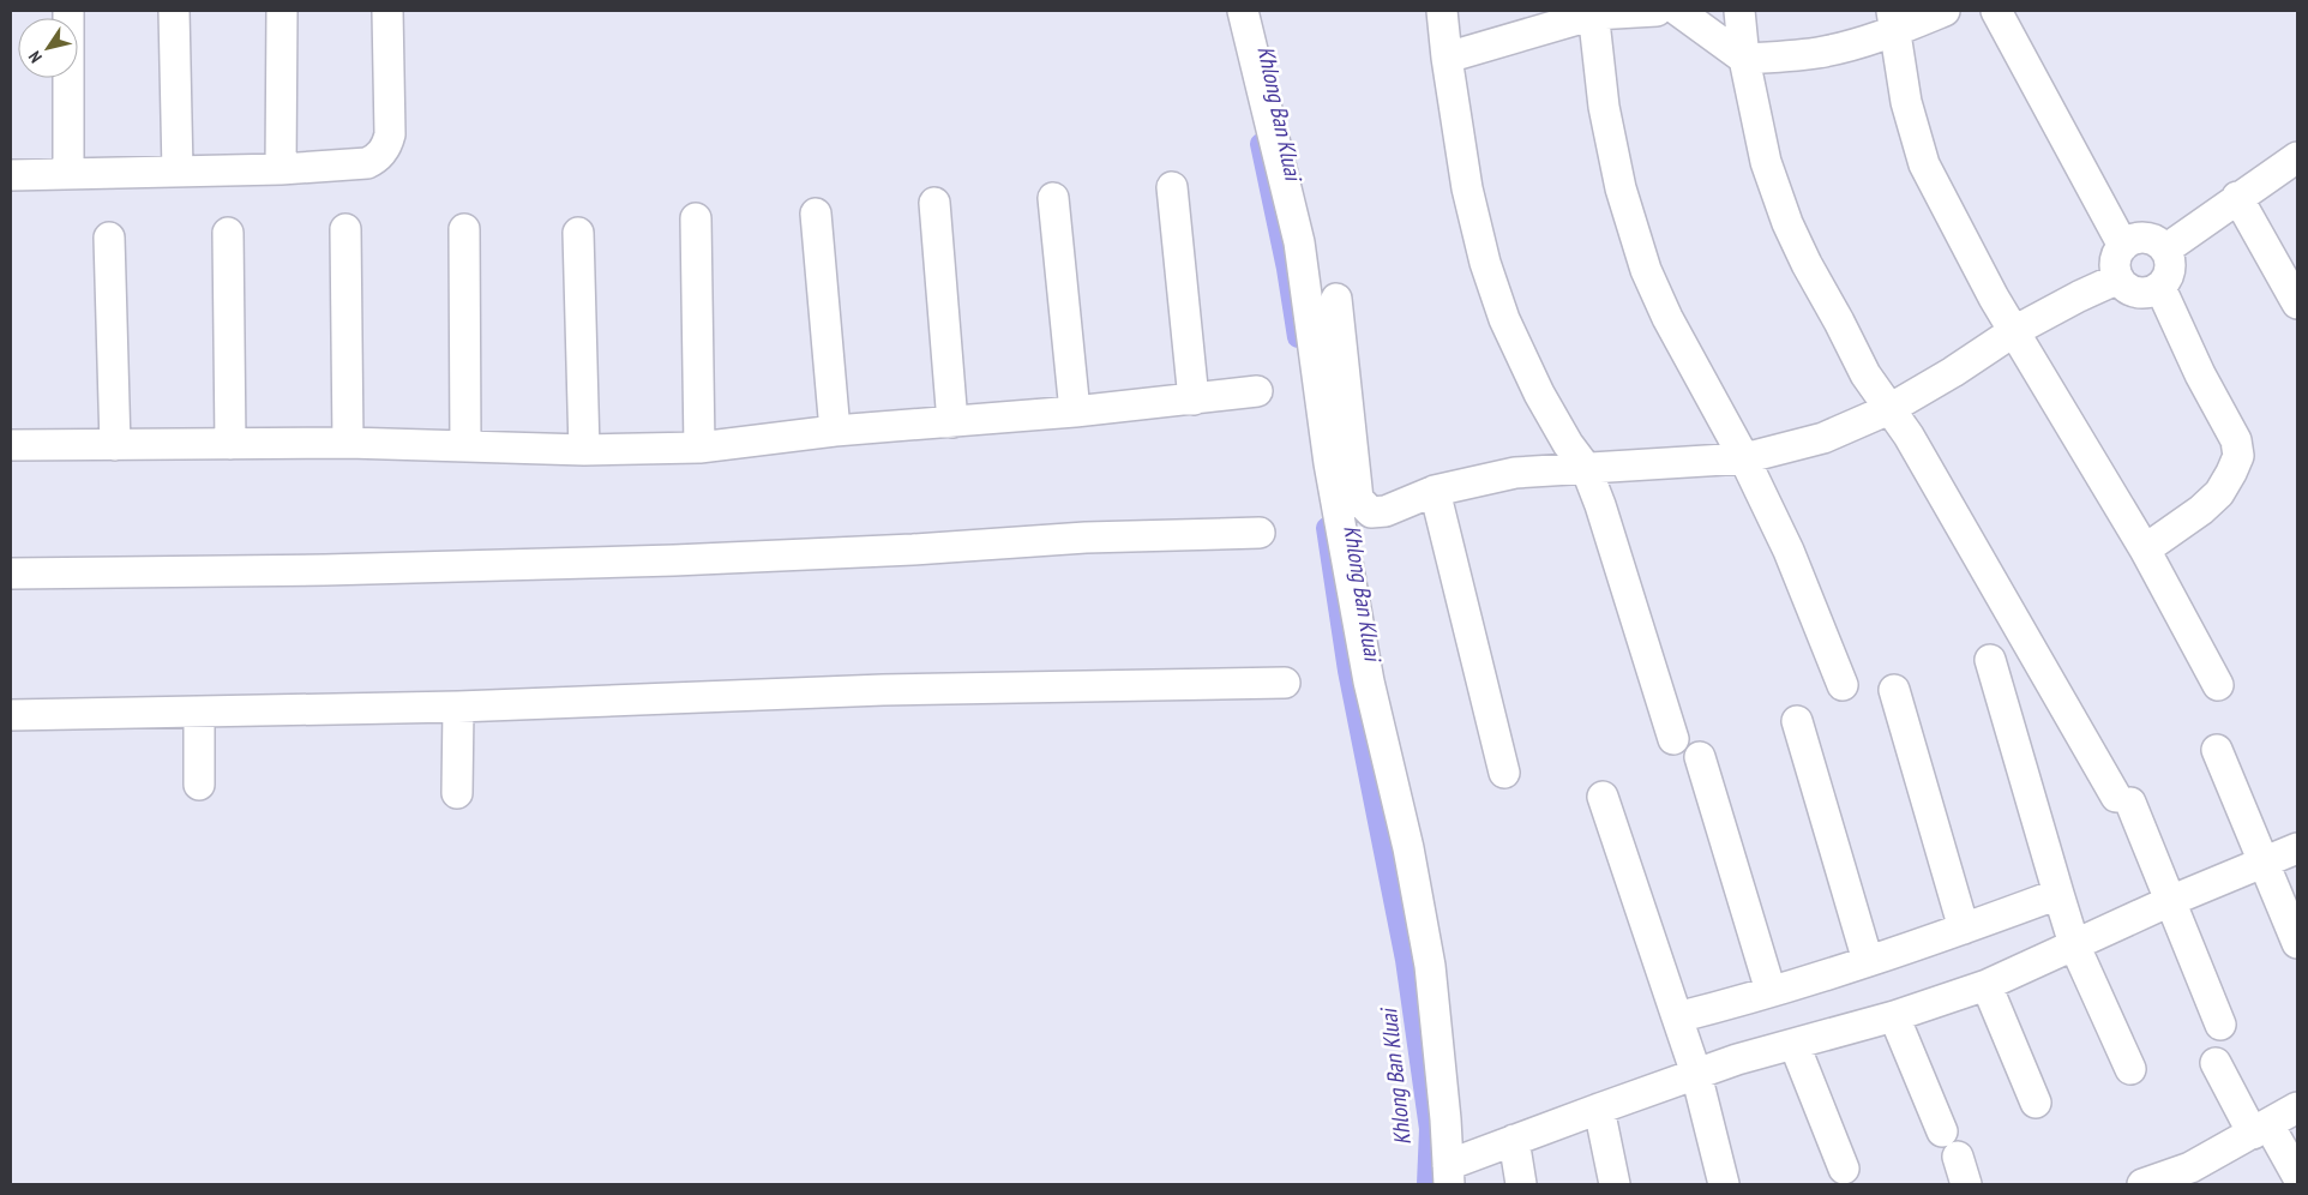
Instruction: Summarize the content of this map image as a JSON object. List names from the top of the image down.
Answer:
{
  "water": ["Khlong Ban Kluai"],
  "north": "bottom left"
}
